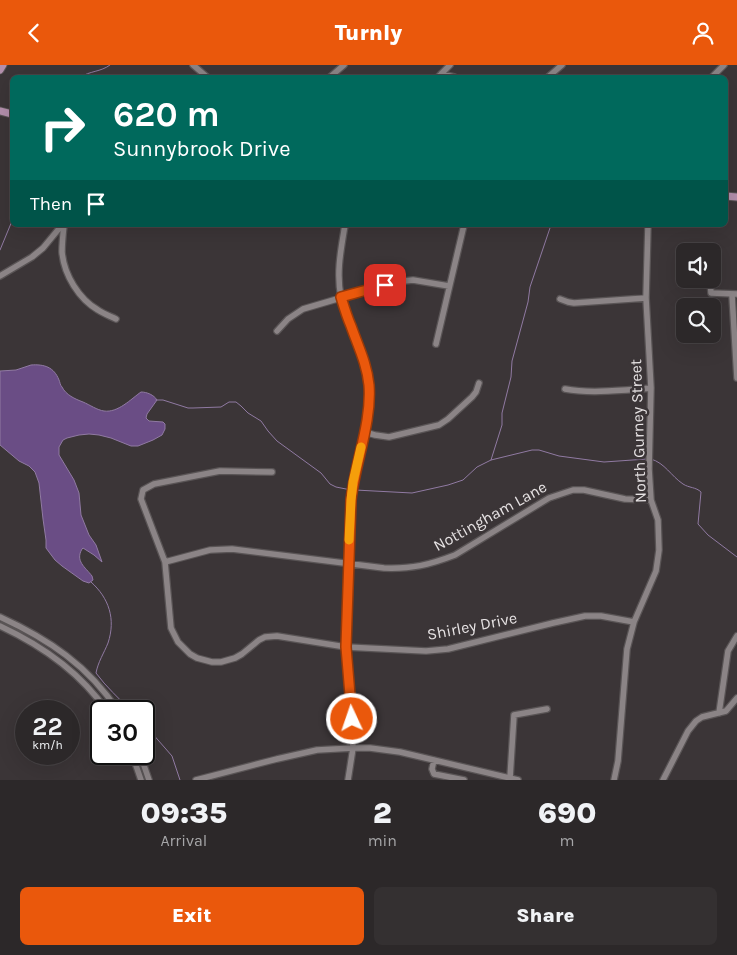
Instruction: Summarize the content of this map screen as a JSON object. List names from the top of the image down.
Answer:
{
  "streets": {
    "street": ["North Gurney Street", "Nottingham Lane", "Shirley Drive"]
  },
  "crossings": [
    ["North Gurney Street", "Nottingham Lane"],
    ["North Gurney Street", "Shirley Drive"],
    ["Nottingham Lane", "Shirley Drive"]
  ],
  "page": {
    "header": "Turnly",
    "turn": ["620 m", "Sunnybrook Drive"],
    "then": "Then",
    "speed": "22 km/h",
    "limit": "30",
    "eta": [
      "09:35",
      "Arrival",
      "2",
      "min",
      "690",
      "m"
    ],
    "buttons": ["Exit", "Share"]
  }
}
